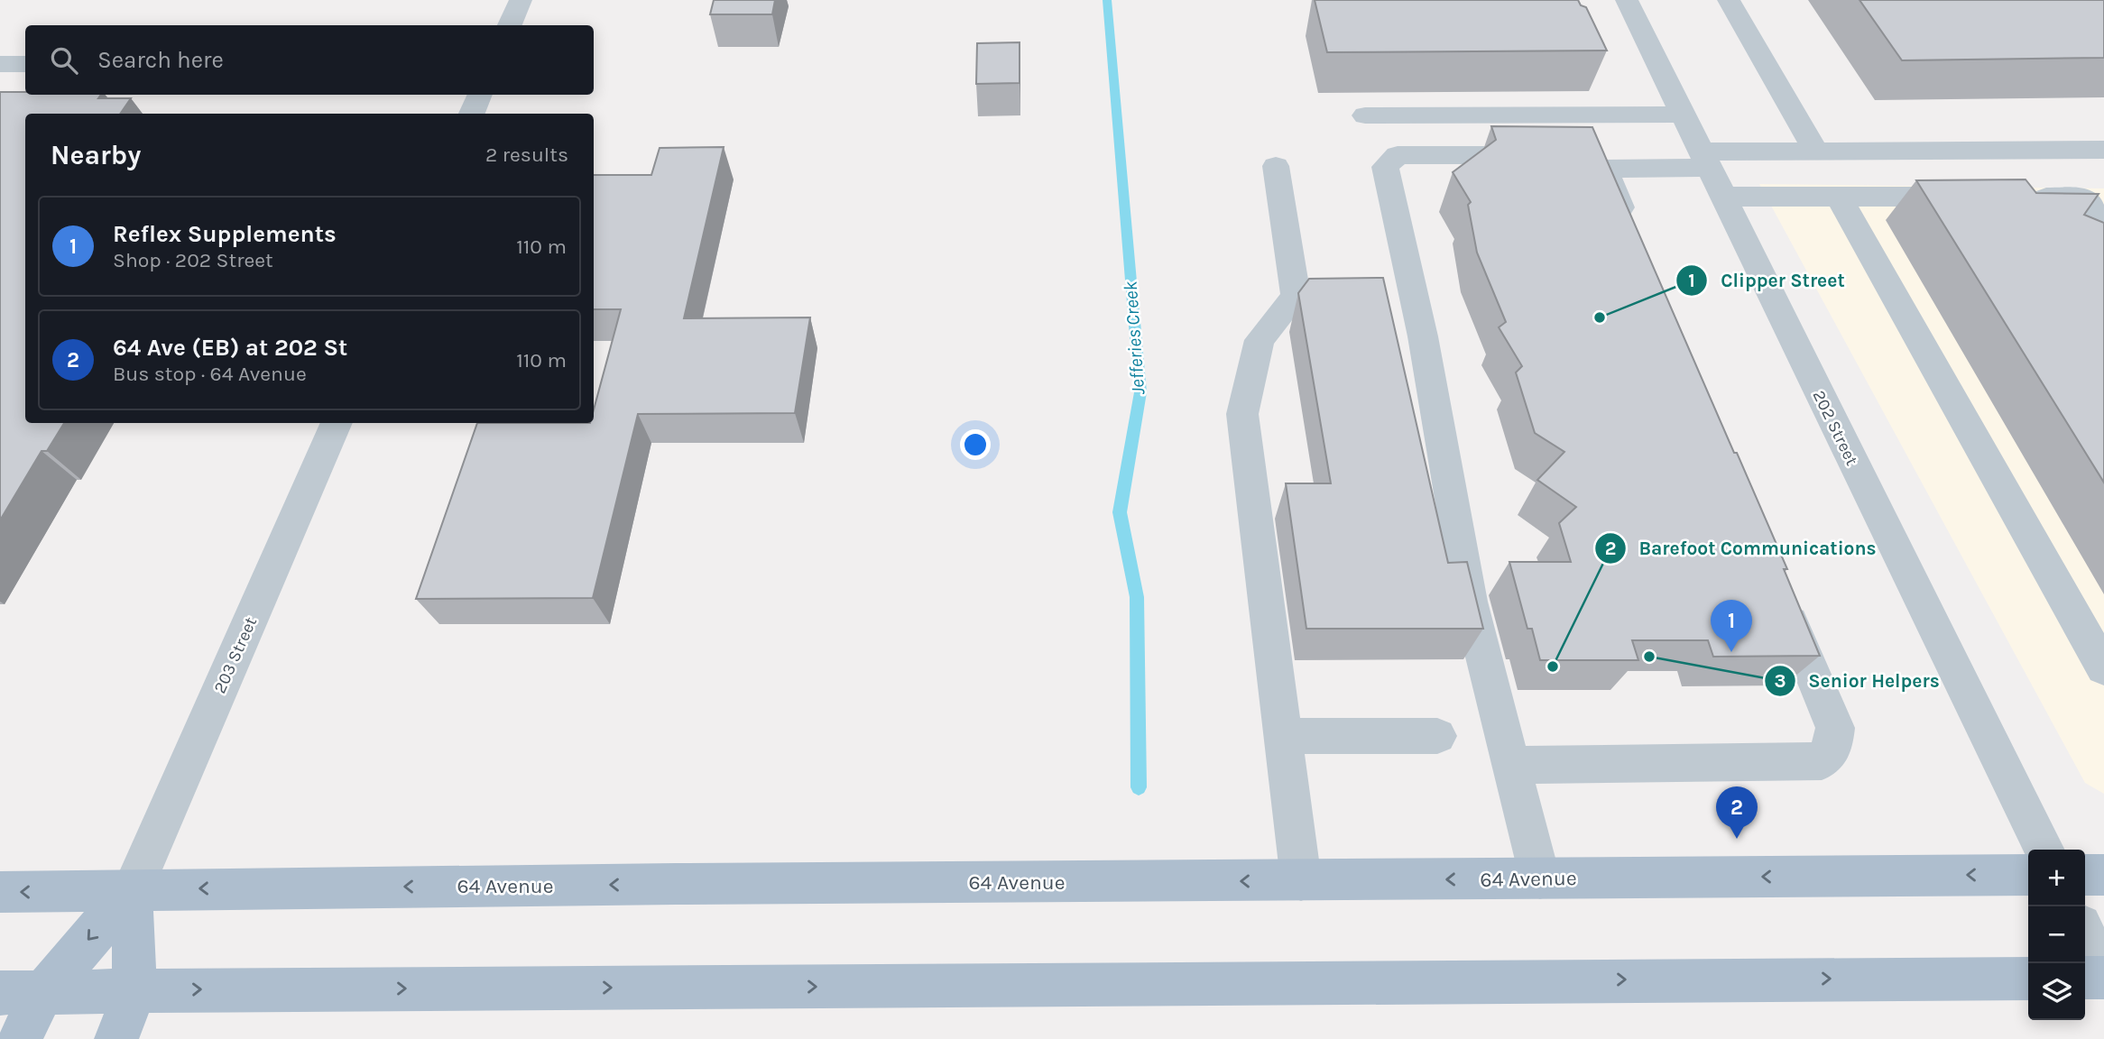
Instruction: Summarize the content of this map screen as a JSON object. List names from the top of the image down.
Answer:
{
  "streets": {
    "main road": ["203 Street", "64 Avenue"],
    "street": ["202 Street"]
  },
  "crossings": [
    ["203 Street", "64 Avenue"]
  ],
  "water": ["Jefferies Creek"],
  "places": ["Clipper Street", "Senior Helpers", "Barefoot Communications"],
  "page": {
    "search": "Search here",
    "heading": ["Nearby", "2 results"],
    "list": [
      {
        "mark": "1",
        "name": "Reflex Supplements",
        "note": "Shop · 202 Street",
        "value": "110 m"
      },
      {
        "mark": "2",
        "name": "64 Ave (EB) at 202 St",
        "note": "Bus stop · 64 Avenue",
        "value": "110 m"
      }
    ],
    "pins": ["1", "2"],
    "map_buttons": ["+", "−"]
  }
}
